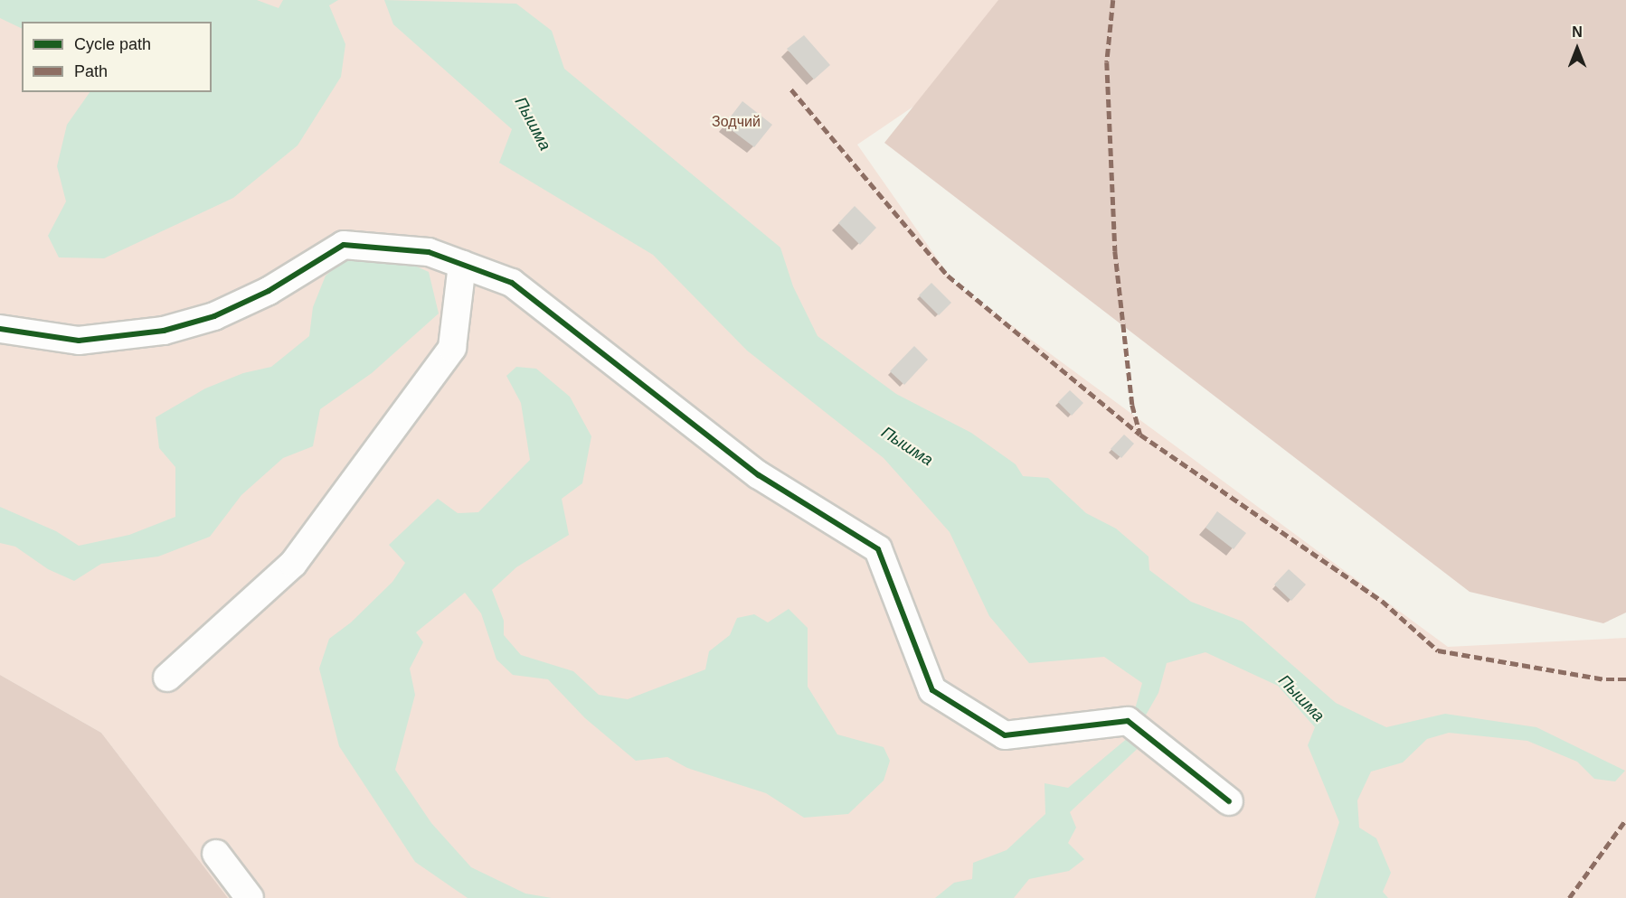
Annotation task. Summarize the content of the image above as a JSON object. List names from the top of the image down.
{
  "water": ["Пышма"],
  "parks": ["Зодчий"],
  "legend": ["Cycle path", "Path"],
  "north": "top"
}
